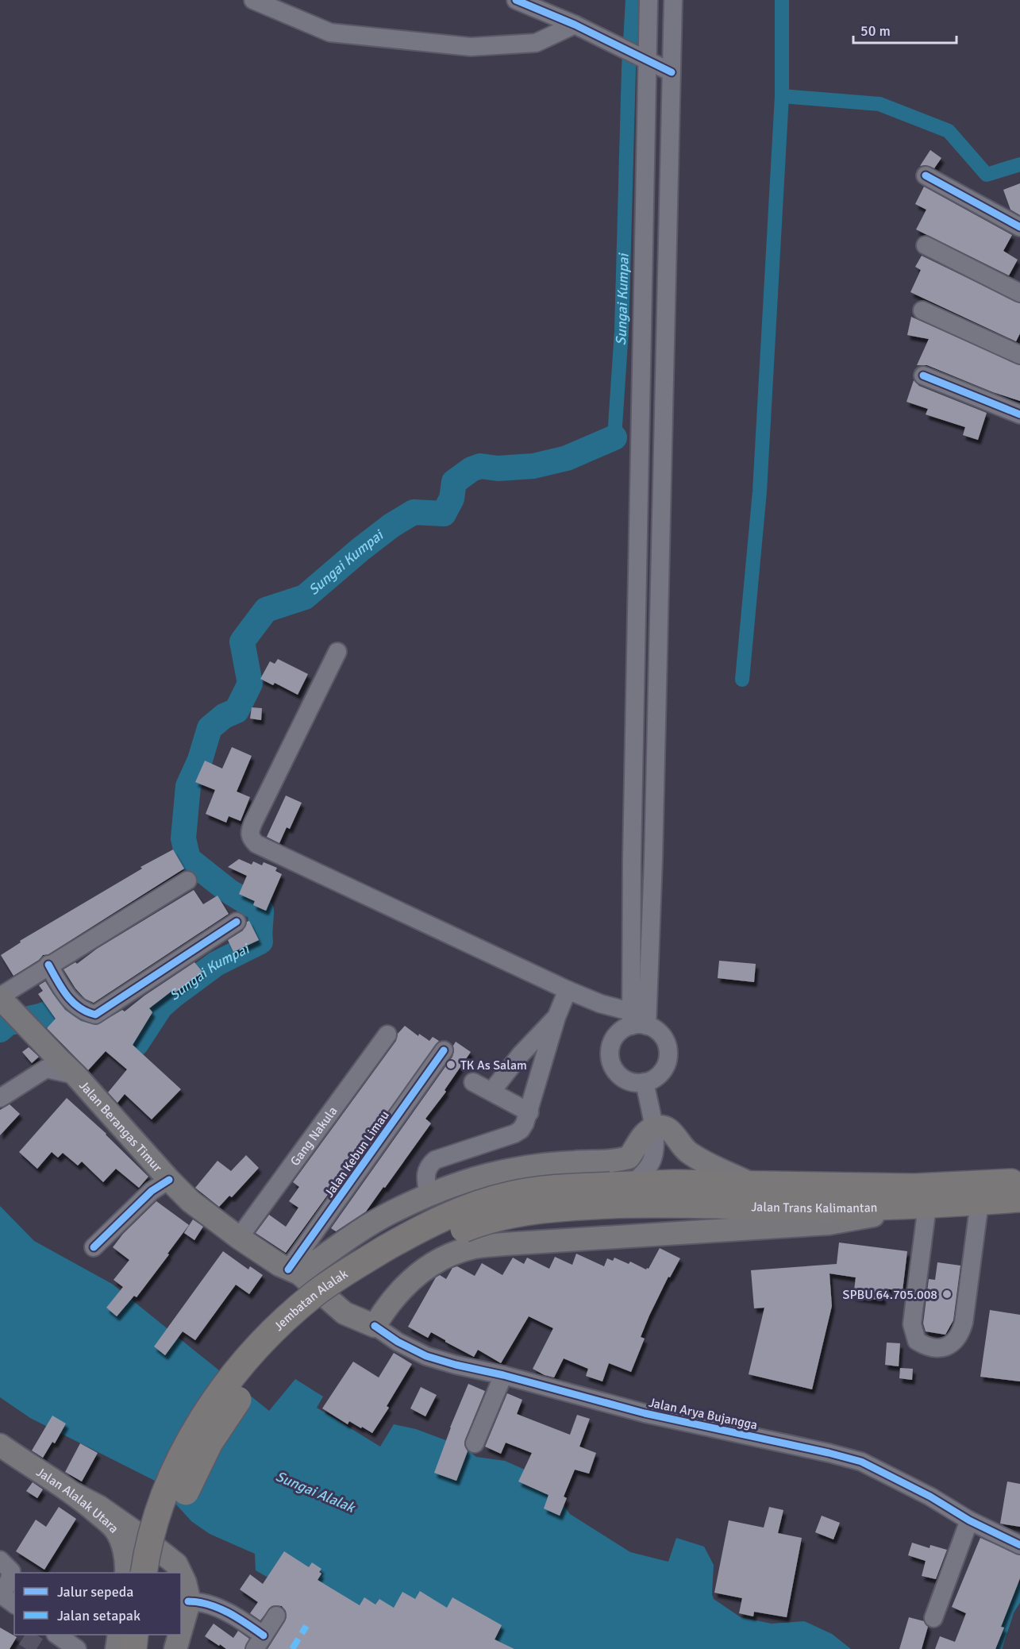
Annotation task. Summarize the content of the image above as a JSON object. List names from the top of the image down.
{
  "streets": {
    "highway": ["Jalan Trans Kalimantan", "Jembatan Alalak"],
    "main road": ["Jalan Berangas Timur", "Jalan Alalak Utara"],
    "street": ["Gang Nakula", "Jalan Kebun Limau", "Jalan Arya Bujangga"]
  },
  "crossings": [
    ["Jalan Berangas Timur", "Gang Nakula"],
    ["Jalan Berangas Timur", "Jalan Kebun Limau"],
    ["Jalan Berangas Timur", "Jalan Arya Bujangga"],
    ["Jalan Trans Kalimantan", "Jembatan Alalak"]
  ],
  "water": ["Sungai Kumpai", "Sungai Alalak"],
  "places": ["TK As Salam", "SPBU 64.705.008"],
  "legend": ["Jalur sepeda", "Jalan setapak"],
  "scale_bar": "50 m"
}
